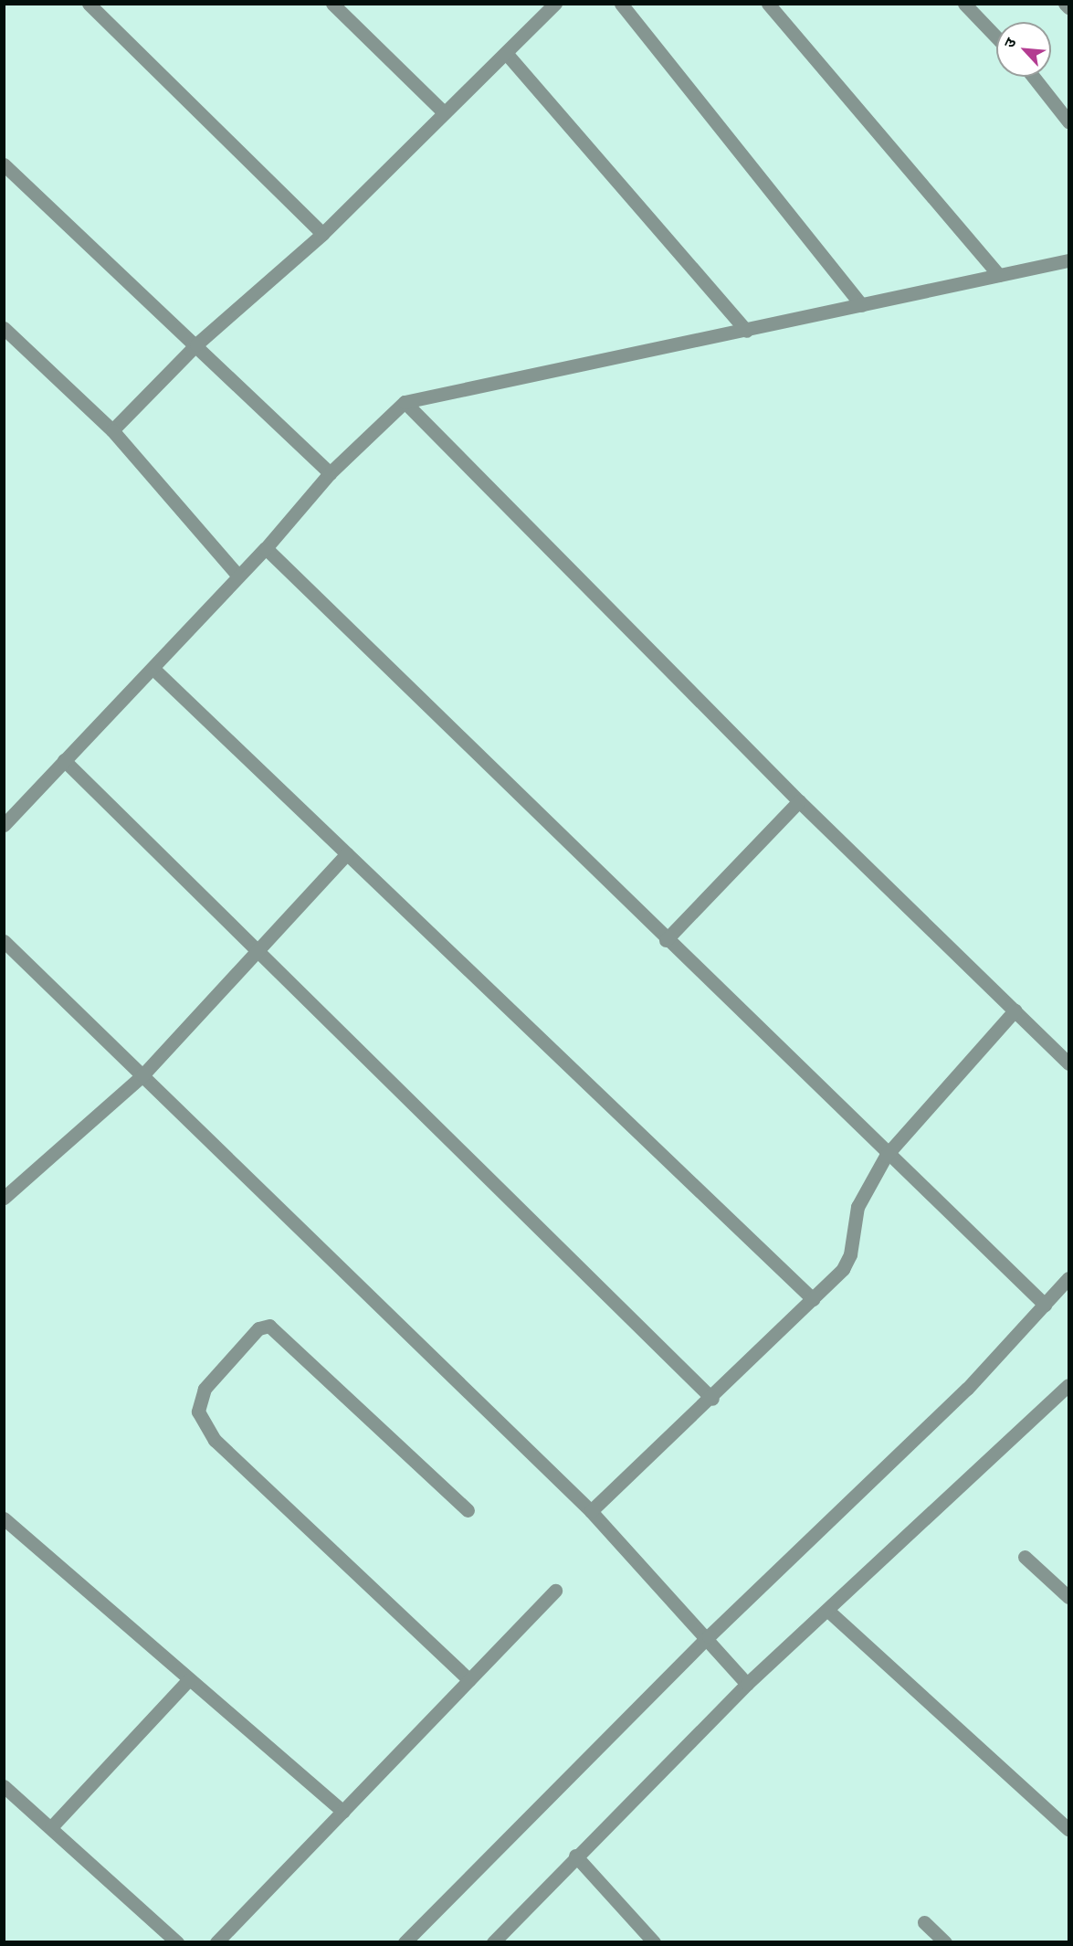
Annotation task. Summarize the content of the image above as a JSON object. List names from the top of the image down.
{
  "north": "top left"
}
